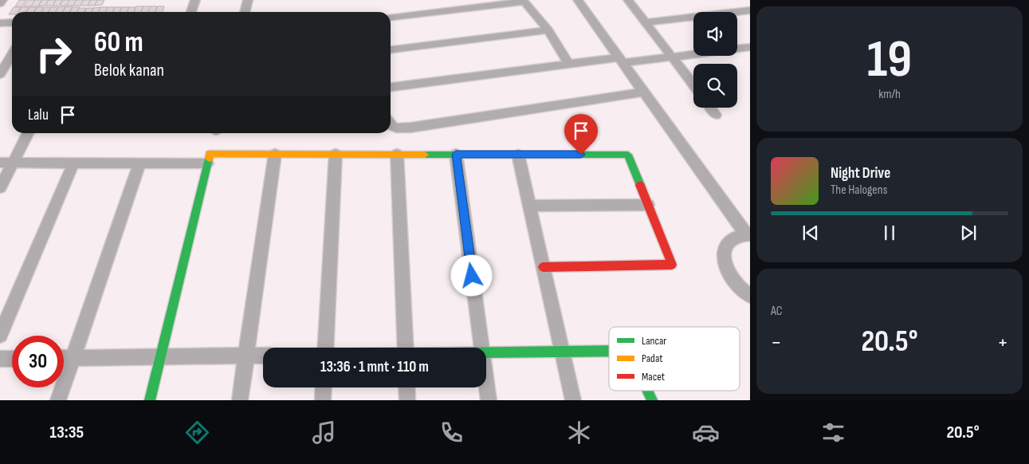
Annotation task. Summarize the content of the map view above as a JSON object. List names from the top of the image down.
{
  "legend": ["Lancar", "Padat", "Macet"],
  "page": {
    "tile": [
      ["19", "km/h"],
      "AC"
    ],
    "turn": ["60 m", "Belok kanan"],
    "then": "Lalu",
    "song": ["Night Drive", "The Halogens"],
    "heat": ["−", "20.5°", "+"],
    "limit": "30",
    "trip": "13:36 · 1 mnt · 110 m",
    "tabs": ["13:35", "20.5°"]
  }
}
